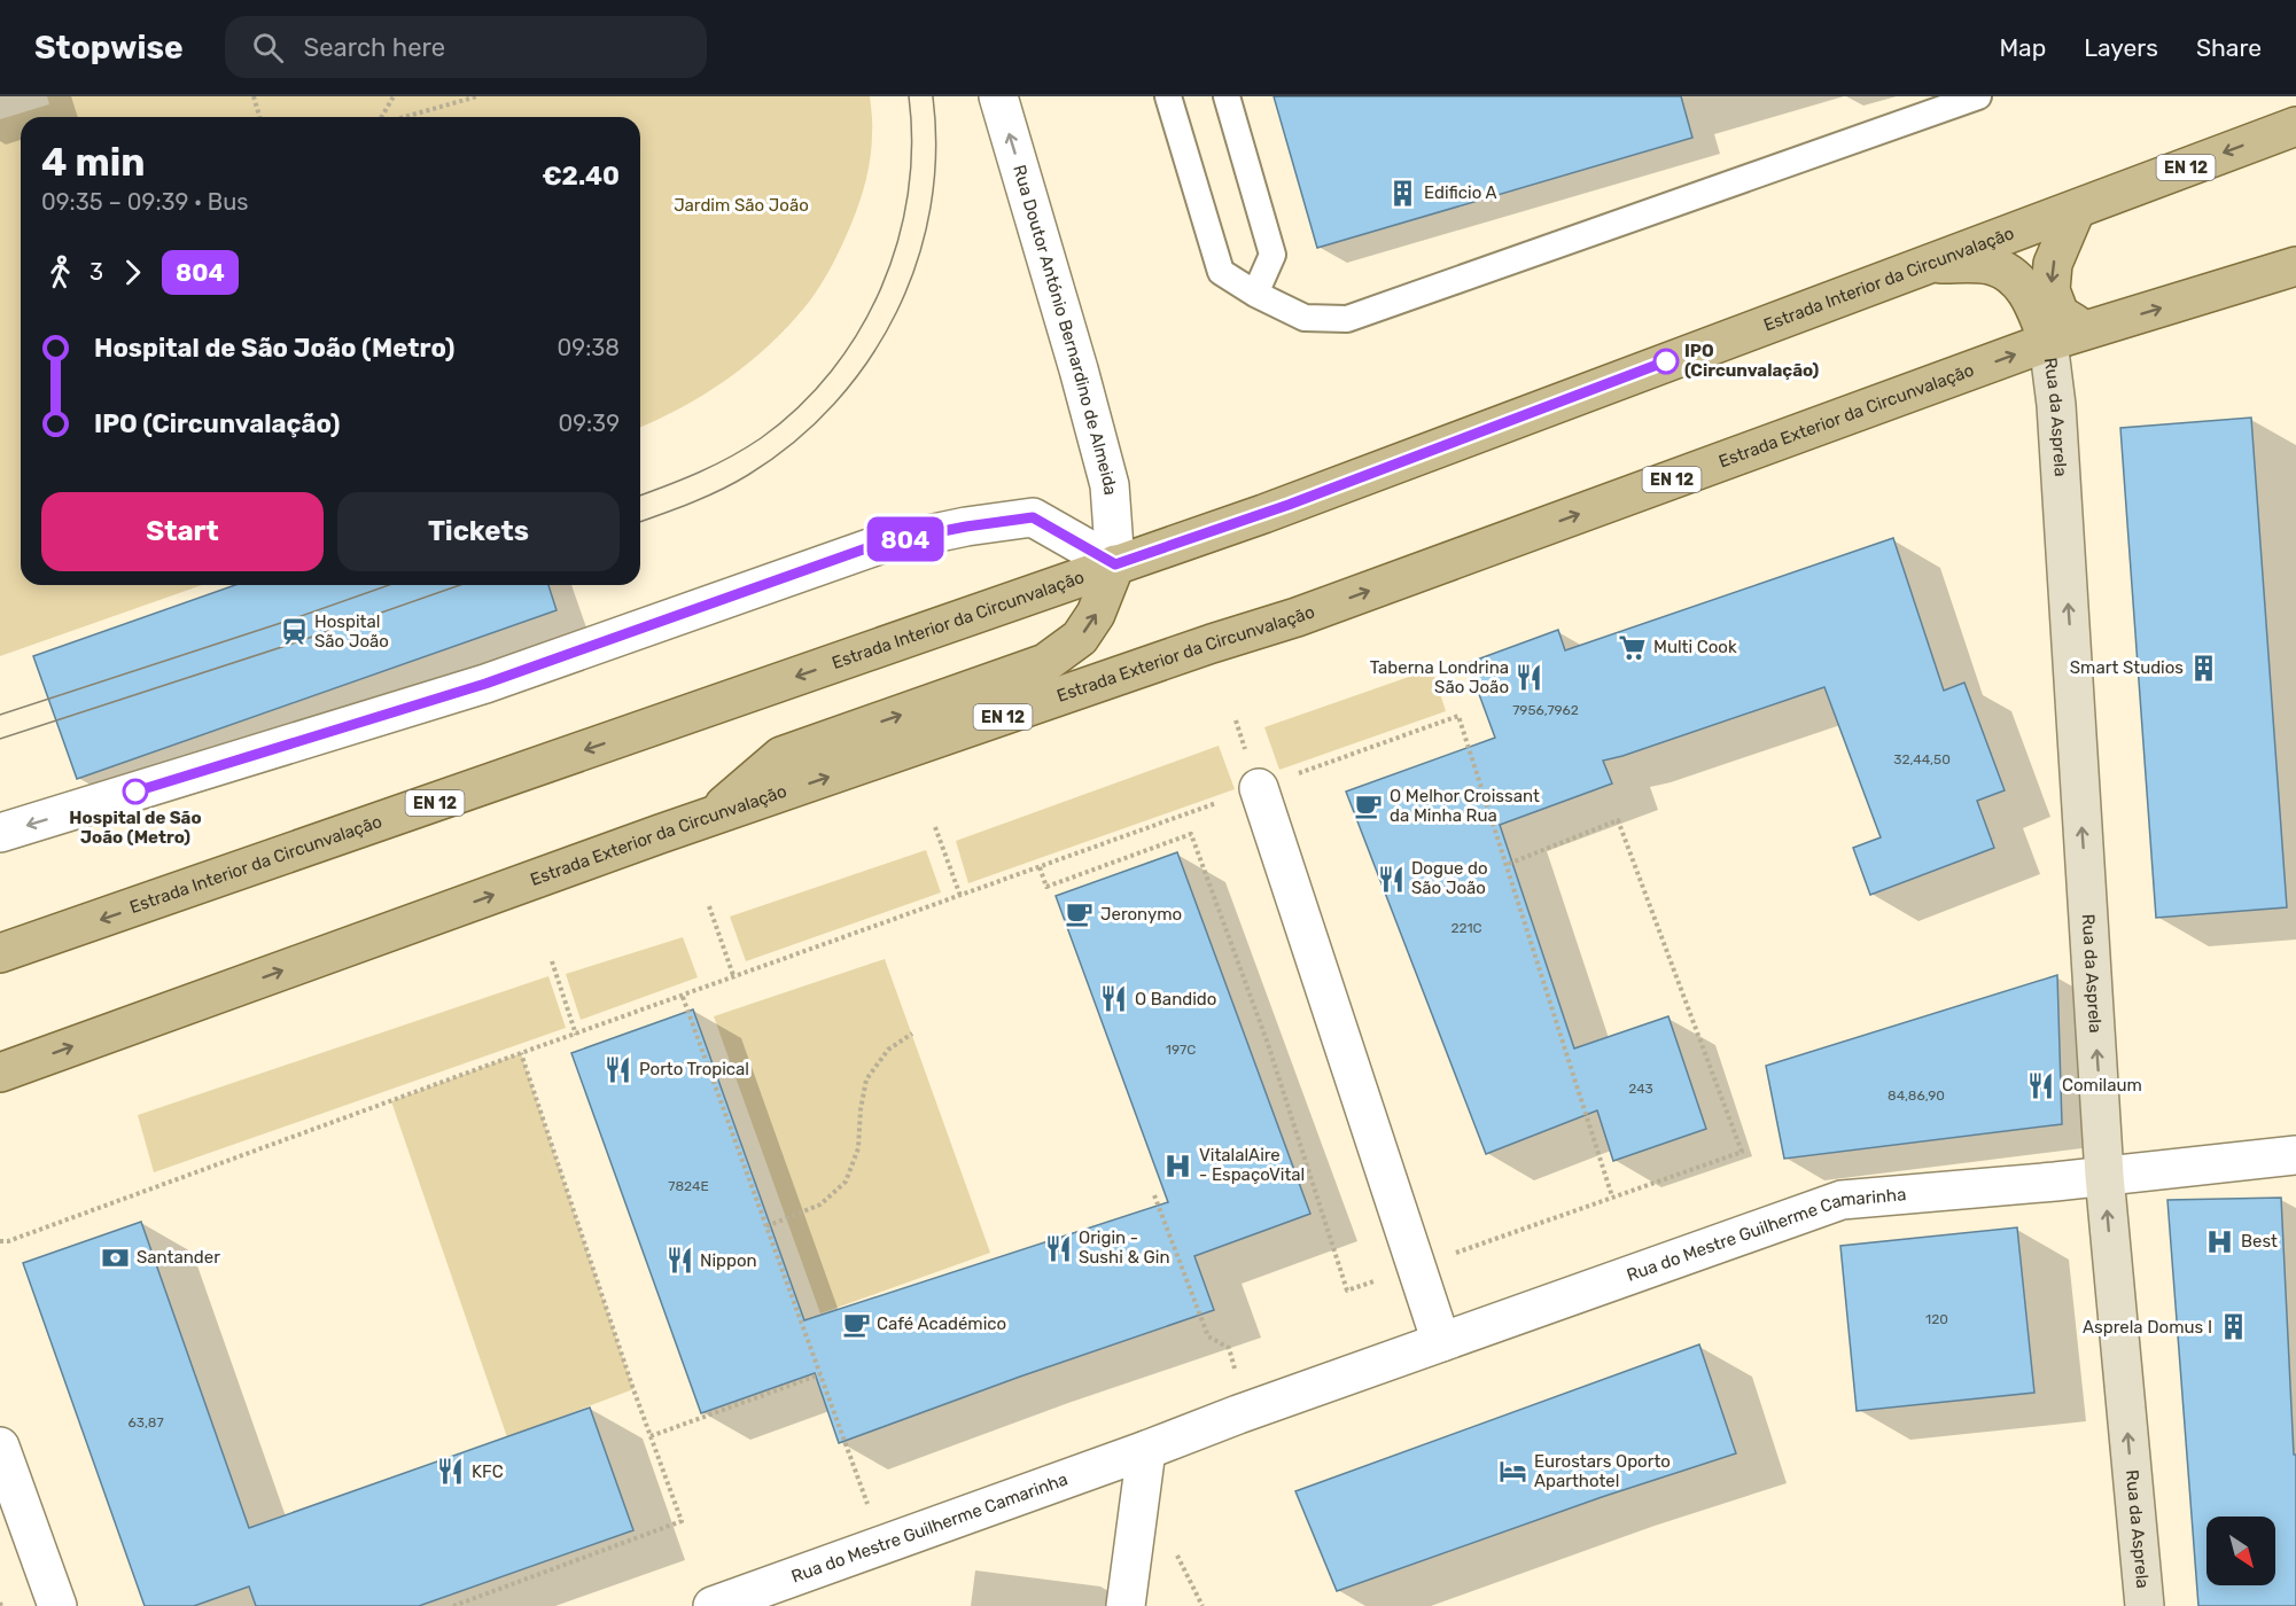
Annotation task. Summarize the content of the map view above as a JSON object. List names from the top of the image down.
{
  "streets": {
    "main road": ["EN 12", "Estrada Interior da Circunvalação", "Estrada Exterior da Circunvalação"],
    "street": ["Rua Doutor António Bernardino de Almeida", "Rua da Asprela", "Rua do Mestre Guilherme Camarinha"]
  },
  "crossings": [
    ["Estrada Interior da Circunvalação", "Rua Doutor António Bernardino de Almeida"],
    ["Estrada Exterior da Circunvalação", "Rua da Asprela"],
    ["Rua da Asprela", "Rua do Mestre Guilherme Camarinha"]
  ],
  "one_way": ["Rua Doutor António Bernardino de Almeida", "Estrada Exterior da Circunvalação", "Rua da Asprela"],
  "parks": ["Jardim São João"],
  "places": {
    "building": ["Edificio A", "Smart Studios", "Asprela Domus I"],
    "other": ["IPO (Circunvalação)", "Hospital de São João (Metro)"],
    "station": ["Hospital São João"],
    "supermarket": ["Multi Cook"],
    "restaurant": [
      "Taberna Londrina São João",
      "Dogue do São João",
      "O Bandido",
      "Porto Tropical",
      "Comilaum",
      "Origin - Sushi & Gin",
      "Nippon",
      "KFC"
    ],
    "cafe": ["O Melhor Croissant da Minha Rua", "Jeronymo", "Café Académico"],
    "hospital": ["VitalalAire - EspaçoVital", "Best"],
    "bank": ["Santander"],
    "hotel": ["Eurostars Oporto Aparthotel"]
  },
  "lines": ["bus line 804"],
  "house_numbers": [
    "7956,7962",
    "32,44,50",
    "221C",
    "197C",
    "243",
    "84,86,90",
    "7824E",
    "120",
    "63,87"
  ],
  "north": "bottom right",
  "page": {
    "header": "Stopwise",
    "search": "Search here",
    "nav": ["Map", "Layers", "Share"],
    "on_map": "804",
    "heading": ["4 min", "09:35 – 09:39 · Bus", "€2.40"],
    "legs": ["3", "804"],
    "list": [
      {
        "name": "Hospital de São João (Metro)",
        "value": "09:38"
      },
      {
        "name": "IPO (Circunvalação)",
        "value": "09:39"
      }
    ],
    "buttons": ["Start", "Tickets"]
  }
}
